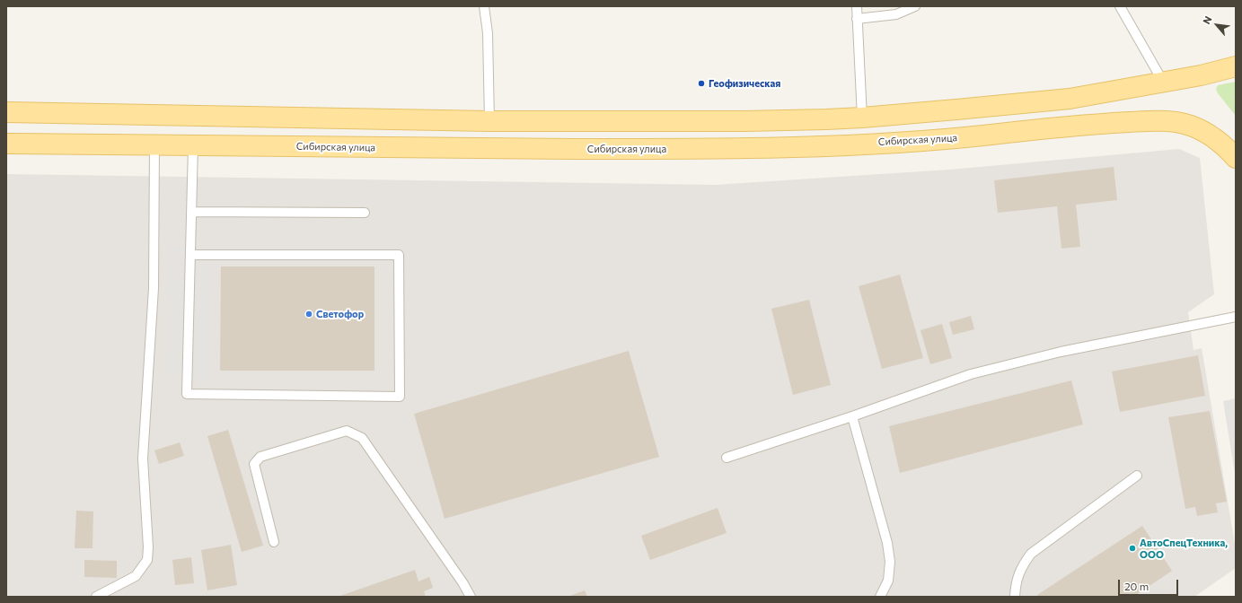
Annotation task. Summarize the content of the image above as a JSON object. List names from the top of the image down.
{
  "streets": {
    "main road": ["Сибирская улица"]
  },
  "places": ["Геофизическая", "Светофор", "АвтоСпецТехника, ООО"],
  "scale_bar": "20 m",
  "north": "top left"
}
